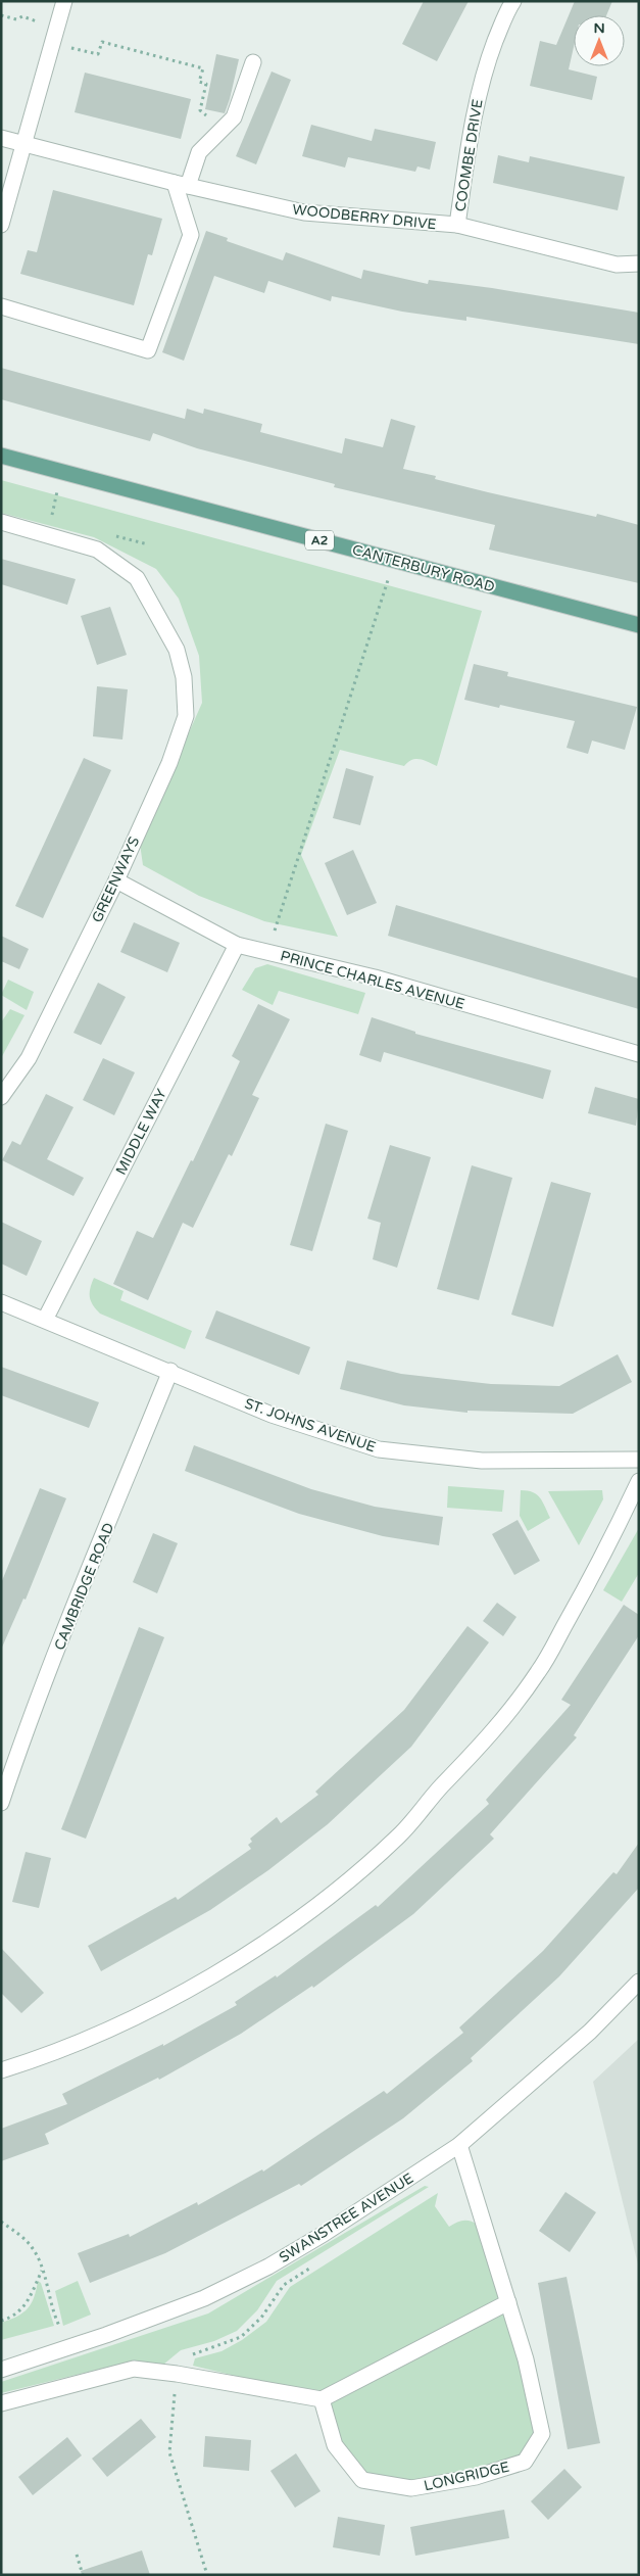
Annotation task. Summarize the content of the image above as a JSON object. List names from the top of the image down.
{
  "streets": {
    "main road": ["A2", "CANTERBURY ROAD"],
    "street": [
      "COOMBE DRIVE",
      "WOODBERRY DRIVE",
      "GREENWAYS",
      "PRINCE CHARLES AVENUE",
      "MIDDLE WAY",
      "ST. JOHNS AVENUE",
      "CAMBRIDGE ROAD",
      "SWANSTREE AVENUE",
      "LONGRIDGE"
    ]
  },
  "crossings": [
    ["COOMBE DRIVE", "WOODBERRY DRIVE"],
    ["GREENWAYS", "PRINCE CHARLES AVENUE"],
    ["PRINCE CHARLES AVENUE", "MIDDLE WAY"],
    ["MIDDLE WAY", "ST. JOHNS AVENUE"],
    ["ST. JOHNS AVENUE", "CAMBRIDGE ROAD"],
    ["SWANSTREE AVENUE", "LONGRIDGE"]
  ],
  "north": "top"
}
